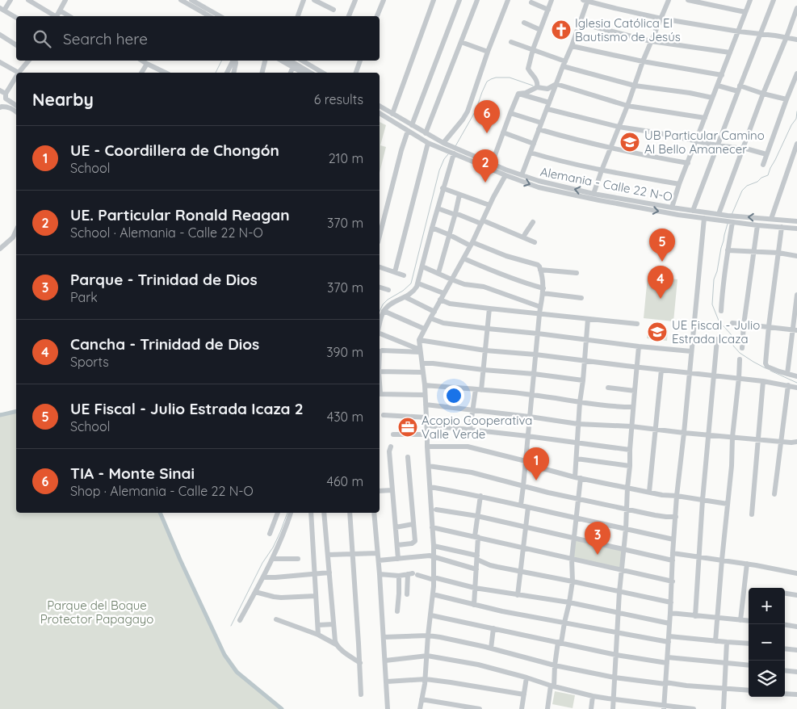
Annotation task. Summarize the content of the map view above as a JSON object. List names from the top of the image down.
{
  "streets": {
    "street": ["Alemania - Calle 22 N-O"]
  },
  "parks": ["Parque del Boque Protector Papagayo"],
  "places": {
    "church": ["Iglesia Católica El Bautismo de Jesús"],
    "school or university": ["UB Particular Camino Al Bello Amanecer", "UE Fiscal - Julio Estrada Icaza"],
    "office": ["Acopio Cooperativa Valle Verde"]
  },
  "page": {
    "search": "Search here",
    "heading": ["Nearby", "6 results"],
    "pins": [
      "6",
      "2",
      "5",
      "4",
      "1",
      "3"
    ],
    "list": [
      {
        "mark": "1",
        "name": "UE - Coordillera de Chongón",
        "note": "School",
        "value": "210 m"
      },
      {
        "mark": "2",
        "name": "UE. Particular Ronald Reagan",
        "note": "School · Alemania - Calle 22 N-O",
        "value": "370 m"
      },
      {
        "mark": "3",
        "name": "Parque - Trinidad de Dios",
        "note": "Park",
        "value": "370 m"
      },
      {
        "mark": "4",
        "name": "Cancha - Trinidad de Dios",
        "note": "Sports",
        "value": "390 m"
      },
      {
        "mark": "5",
        "name": "UE Fiscal - Julio Estrada Icaza 2",
        "note": "School",
        "value": "430 m"
      },
      {
        "mark": "6",
        "name": "TIA - Monte Sinai",
        "note": "Shop · Alemania - Calle 22 N-O",
        "value": "460 m"
      }
    ],
    "map_buttons": ["+", "−"]
  }
}
